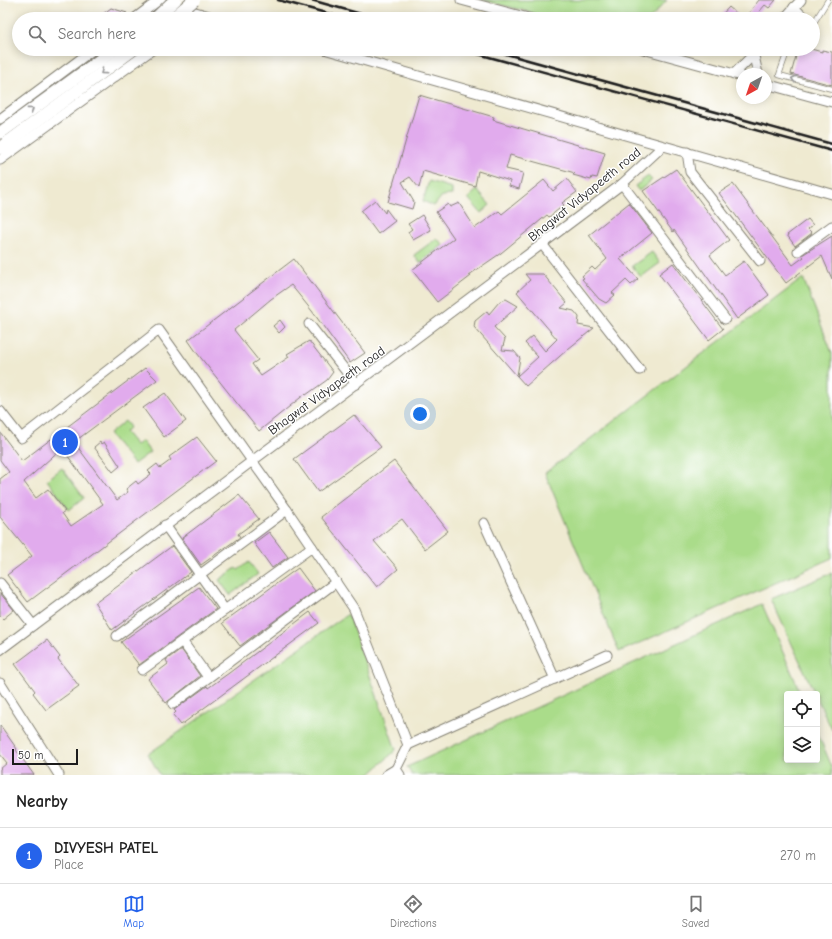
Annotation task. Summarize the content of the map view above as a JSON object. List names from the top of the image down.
{
  "streets": {
    "street": ["Bhagwat Vidyapeeth road"]
  },
  "scale_bar": "50 m",
  "north": "bottom left",
  "page": {
    "search": "Search here",
    "pins": "1",
    "scale": "50 m",
    "heading": "Nearby",
    "list": [
      {
        "mark": "1",
        "name": "DIVYESH PATEL",
        "note": "Place",
        "value": "270 m"
      }
    ],
    "nav": ["Map", "Directions", "Saved"]
  }
}
